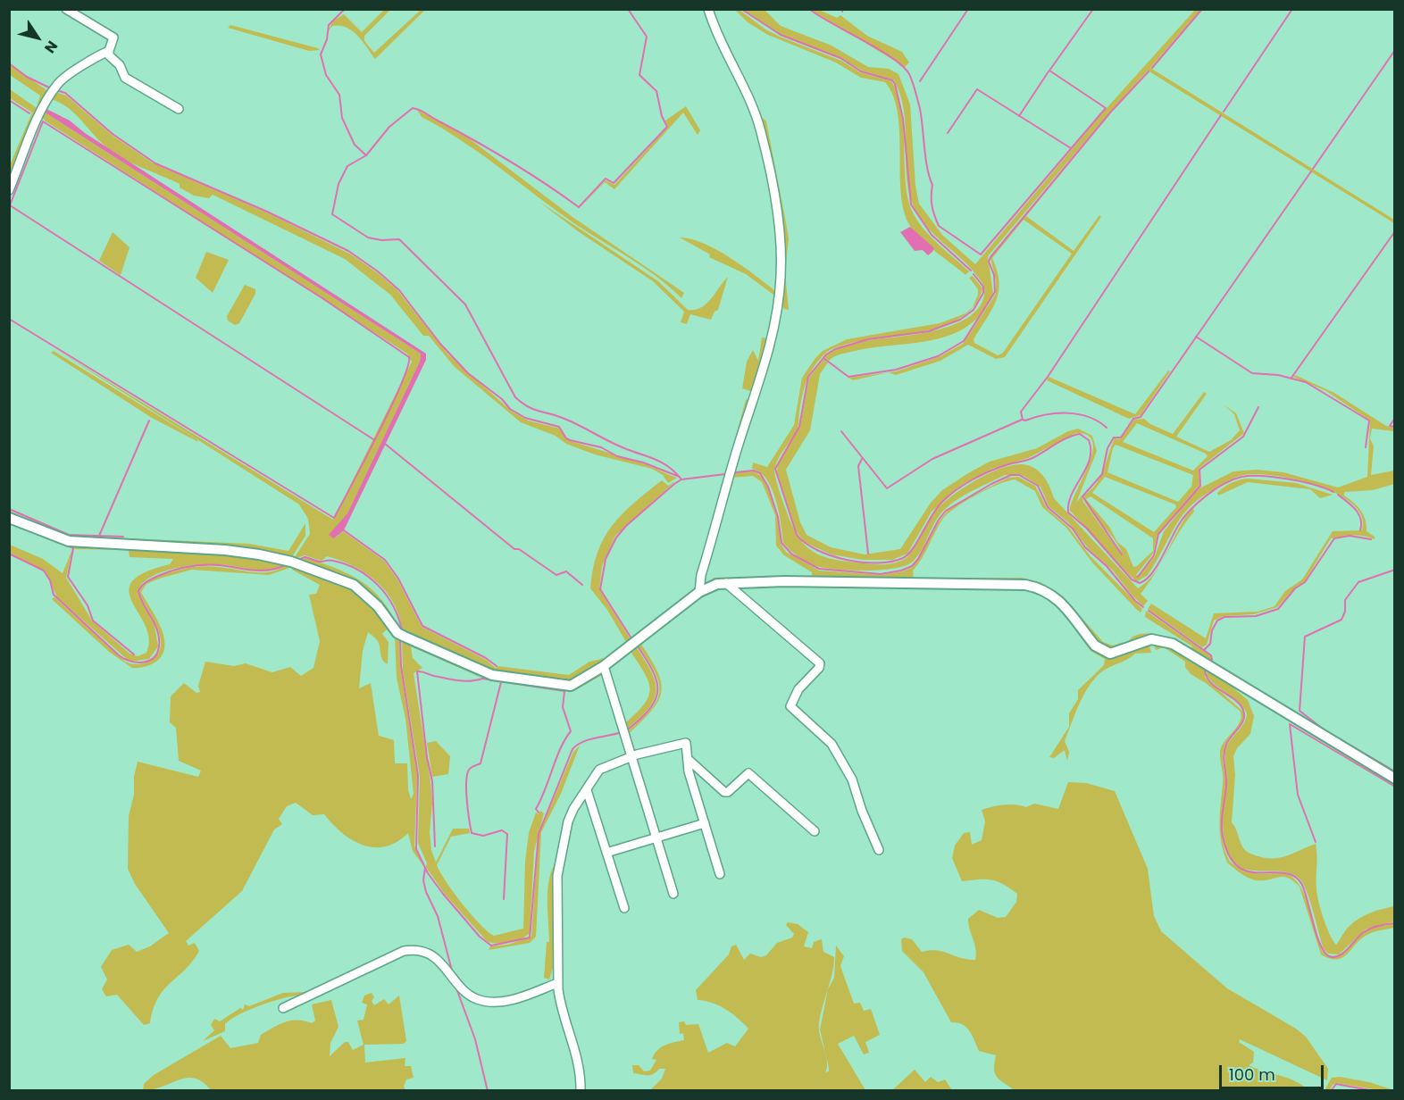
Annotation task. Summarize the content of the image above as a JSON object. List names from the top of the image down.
{
  "scale_bar": "100 m",
  "north": "bottom right"
}
